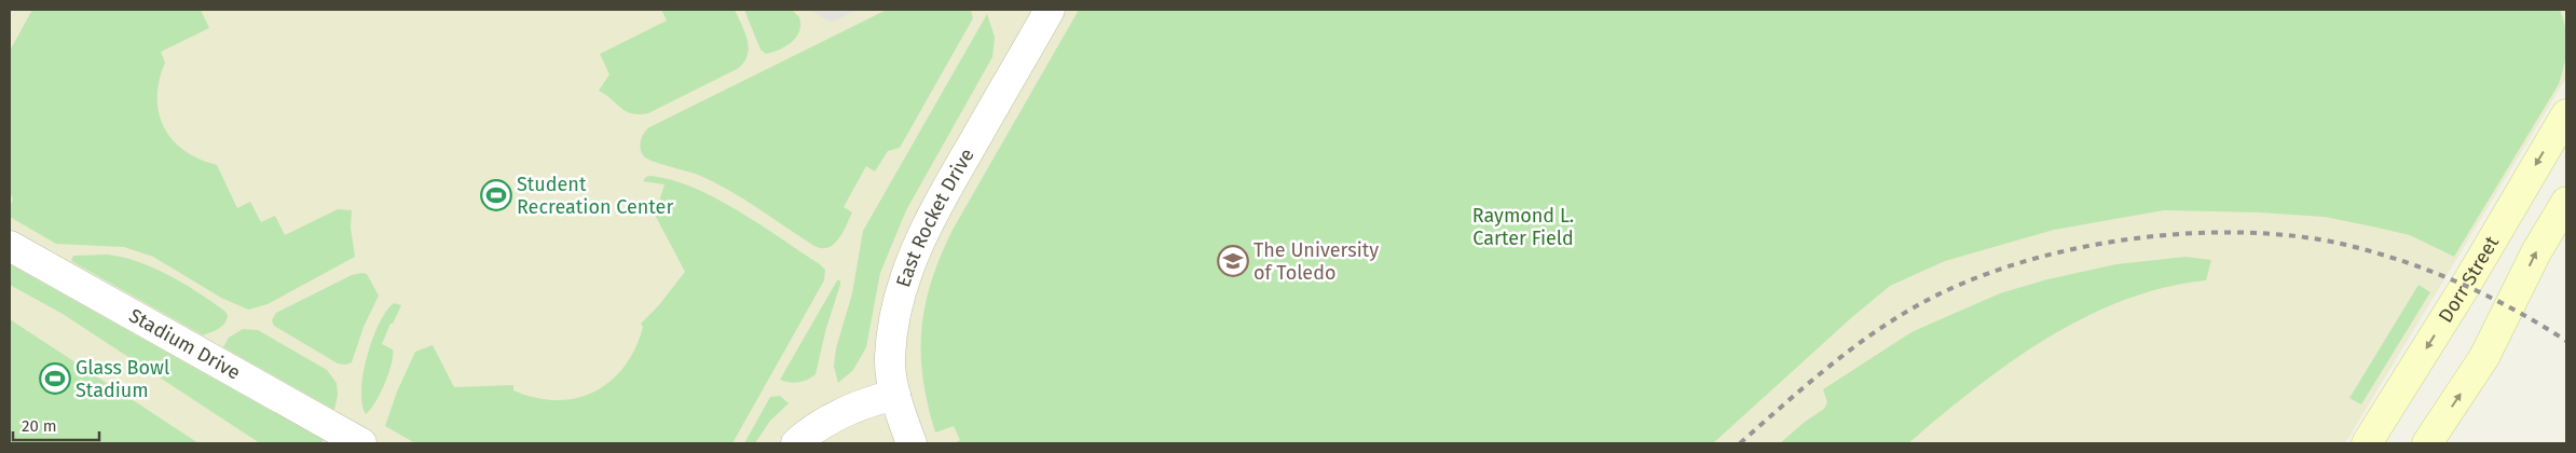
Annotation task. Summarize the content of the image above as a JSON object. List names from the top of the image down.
{
  "streets": {
    "main road": ["Dorr Street"],
    "street": ["East Rocket Drive", "Stadium Drive"]
  },
  "parks": ["Raymond L. Carter Field"],
  "places": {
    "sports": ["Student Recreation Center", "Glass Bowl Stadium"],
    "school or university": ["The University of Toledo"]
  },
  "scale_bar": "20 m"
}
